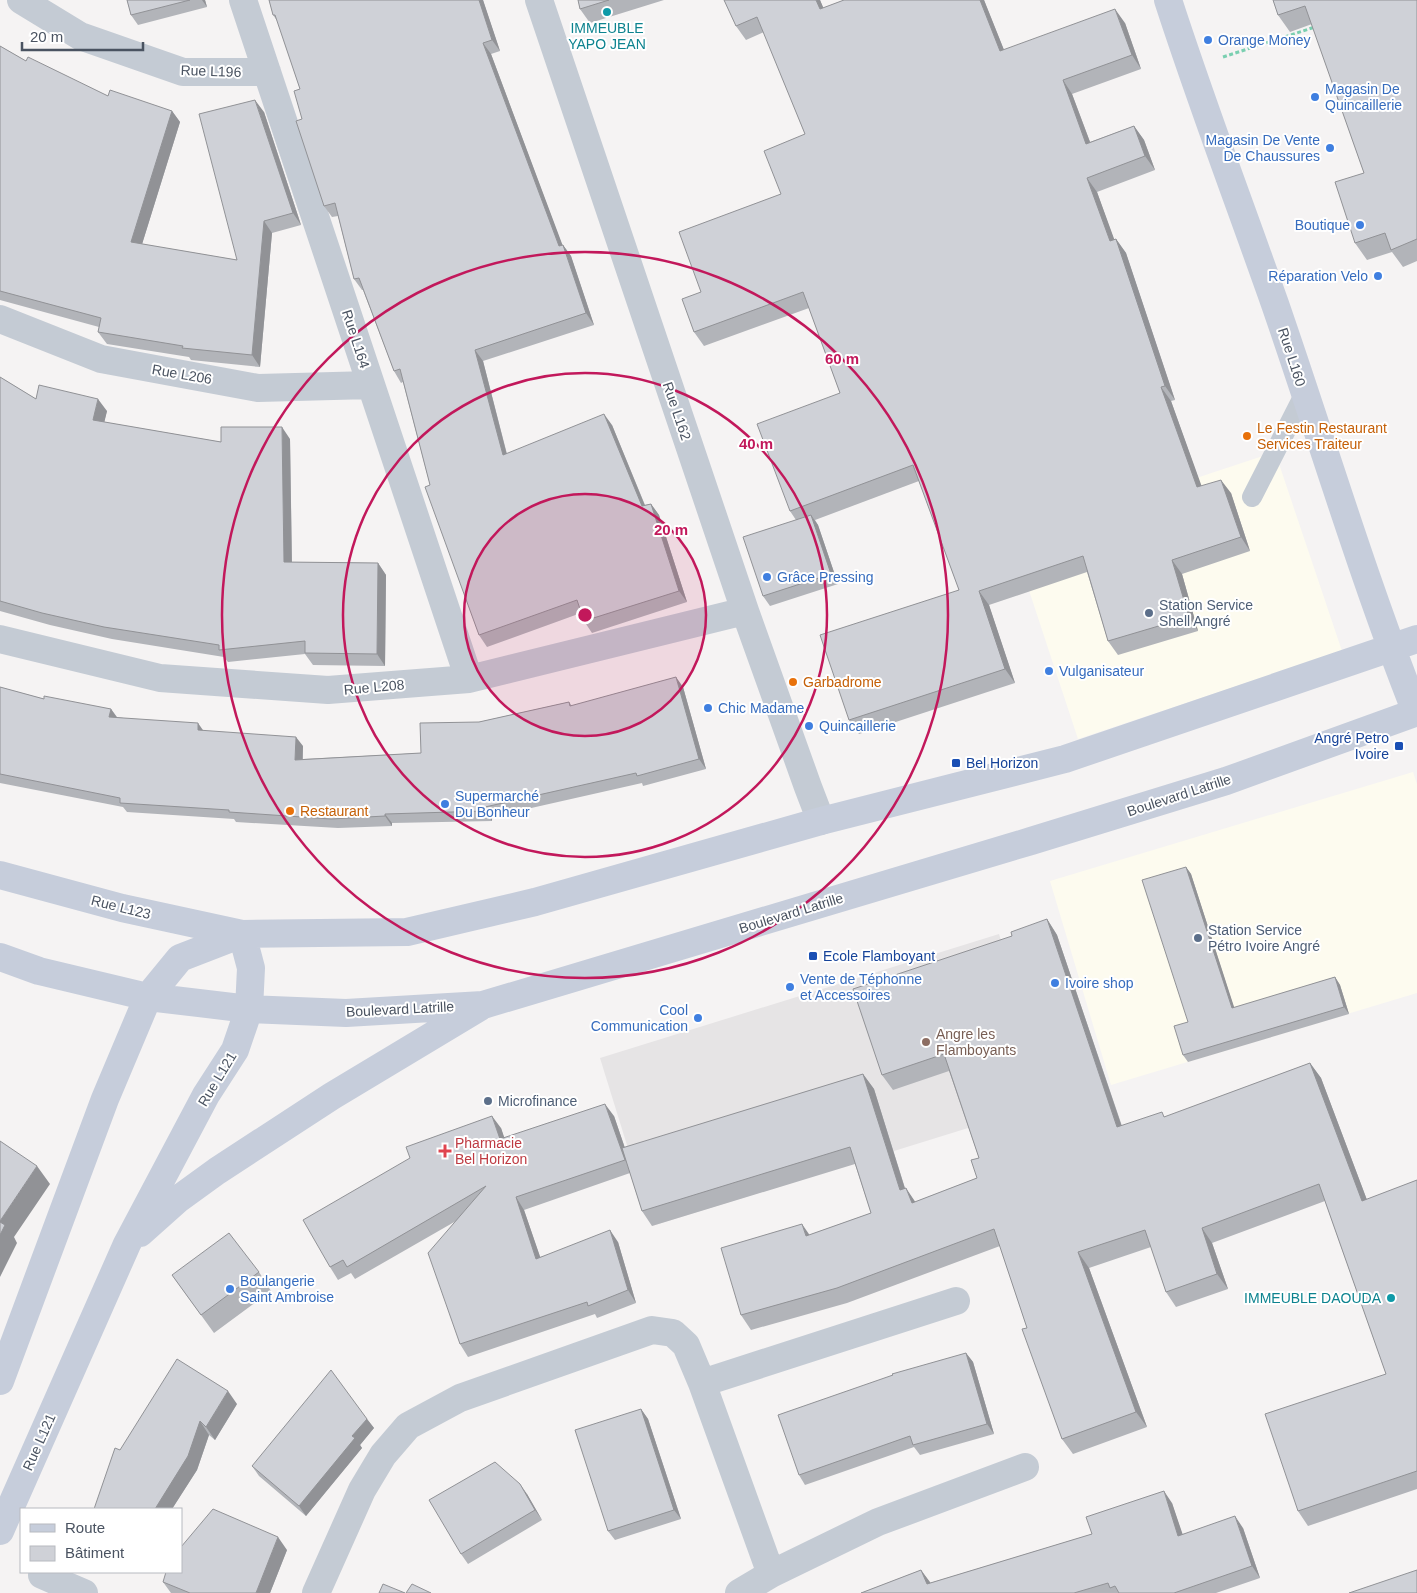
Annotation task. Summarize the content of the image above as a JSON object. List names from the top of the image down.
{
  "streets": {
    "main road": [
      "Rue L160",
      "Boulevard Latrille",
      "Rue L123",
      "Rue L121"
    ],
    "street": [
      "Rue L196",
      "Rue L164",
      "Rue L206",
      "Rue L162",
      "Rue L208"
    ]
  },
  "crossings": [
    ["Rue L196", "Rue L164"],
    ["Rue L164", "Rue L206"],
    ["Rue L164", "Rue L208"],
    ["Rue L160", "Boulevard Latrille"],
    ["Rue L162", "Rue L208"],
    ["Boulevard Latrille", "Rue L121"],
    ["Rue L123", "Rue L121"]
  ],
  "places": {
    "other": [
      "IMMEUBLE YAPO JEAN",
      "Orange Money",
      "Magasin De Quincaillerie",
      "Magasin De Vente De Chaussures",
      "Boutique",
      "Réparation Velo",
      "Le Festin Restaurant Services Traiteur",
      "Grâce Pressing",
      "Station Service Shell Angré",
      "Vulganisateur",
      "Garbadrome",
      "Chic Madame",
      "Quincaillerie",
      "Supermarché Du Bonheur",
      "Restaurant",
      "Station Service Pétro Ivoire Angré",
      "Ivoire shop",
      "Vente de Téphonne et Accessoires",
      "Cool Communication",
      "Angre les Flamboyants",
      "Microfinance",
      "Boulangerie Saint Ambroise",
      "IMMEUBLE DAOUDA"
    ],
    "transit": ["Angré Petro Ivoire", "Bel Horizon", "Ecole Flamboyant"],
    "health": ["Pharmacie Bel Horizon"]
  },
  "legend": ["Route", "Bâtiment"],
  "scale_bar": "20 m",
  "rings": ["60 m", "40 m", "20 m"]
}
